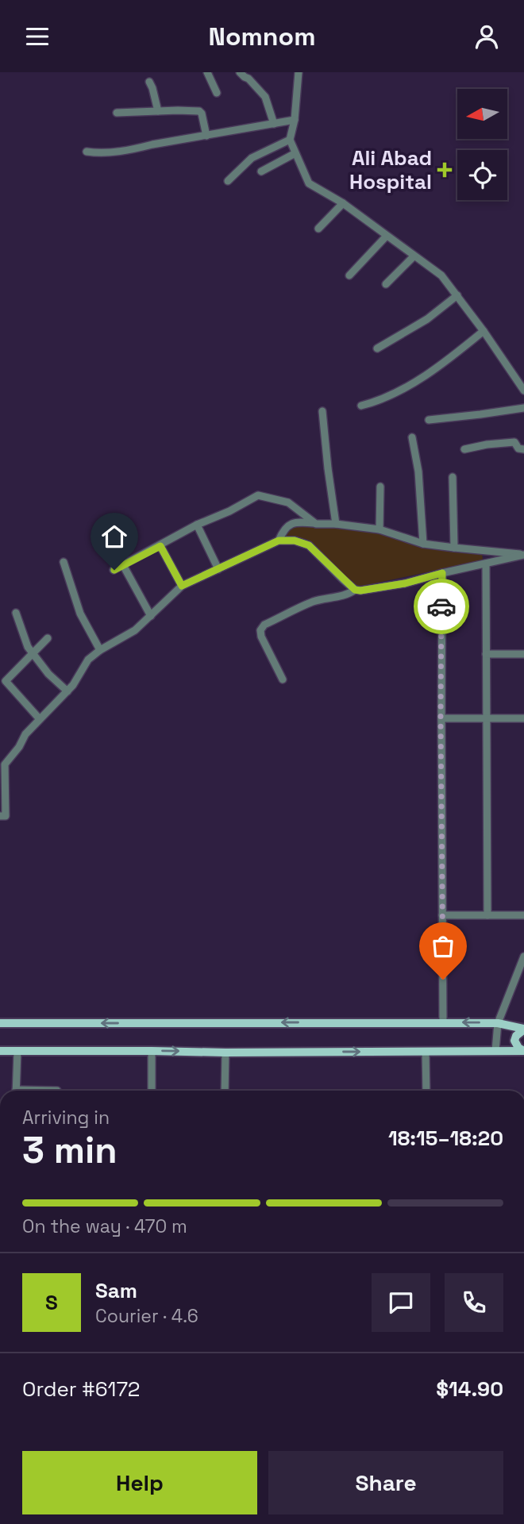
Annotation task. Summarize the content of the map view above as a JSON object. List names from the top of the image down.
{
  "places": {
    "health": ["Ali Abad Hospital"]
  },
  "north": "left",
  "page": {
    "header": "Nomnom",
    "heading": ["3 min", "Arriving in", "18:15–18:20"],
    "panel": [
      "Sam",
      "Courier · 4.6",
      "Order #6172",
      "$14.90"
    ],
    "bar": "On the way · 470 m",
    "round": "S",
    "buttons": ["Help", "Share"]
  }
}
